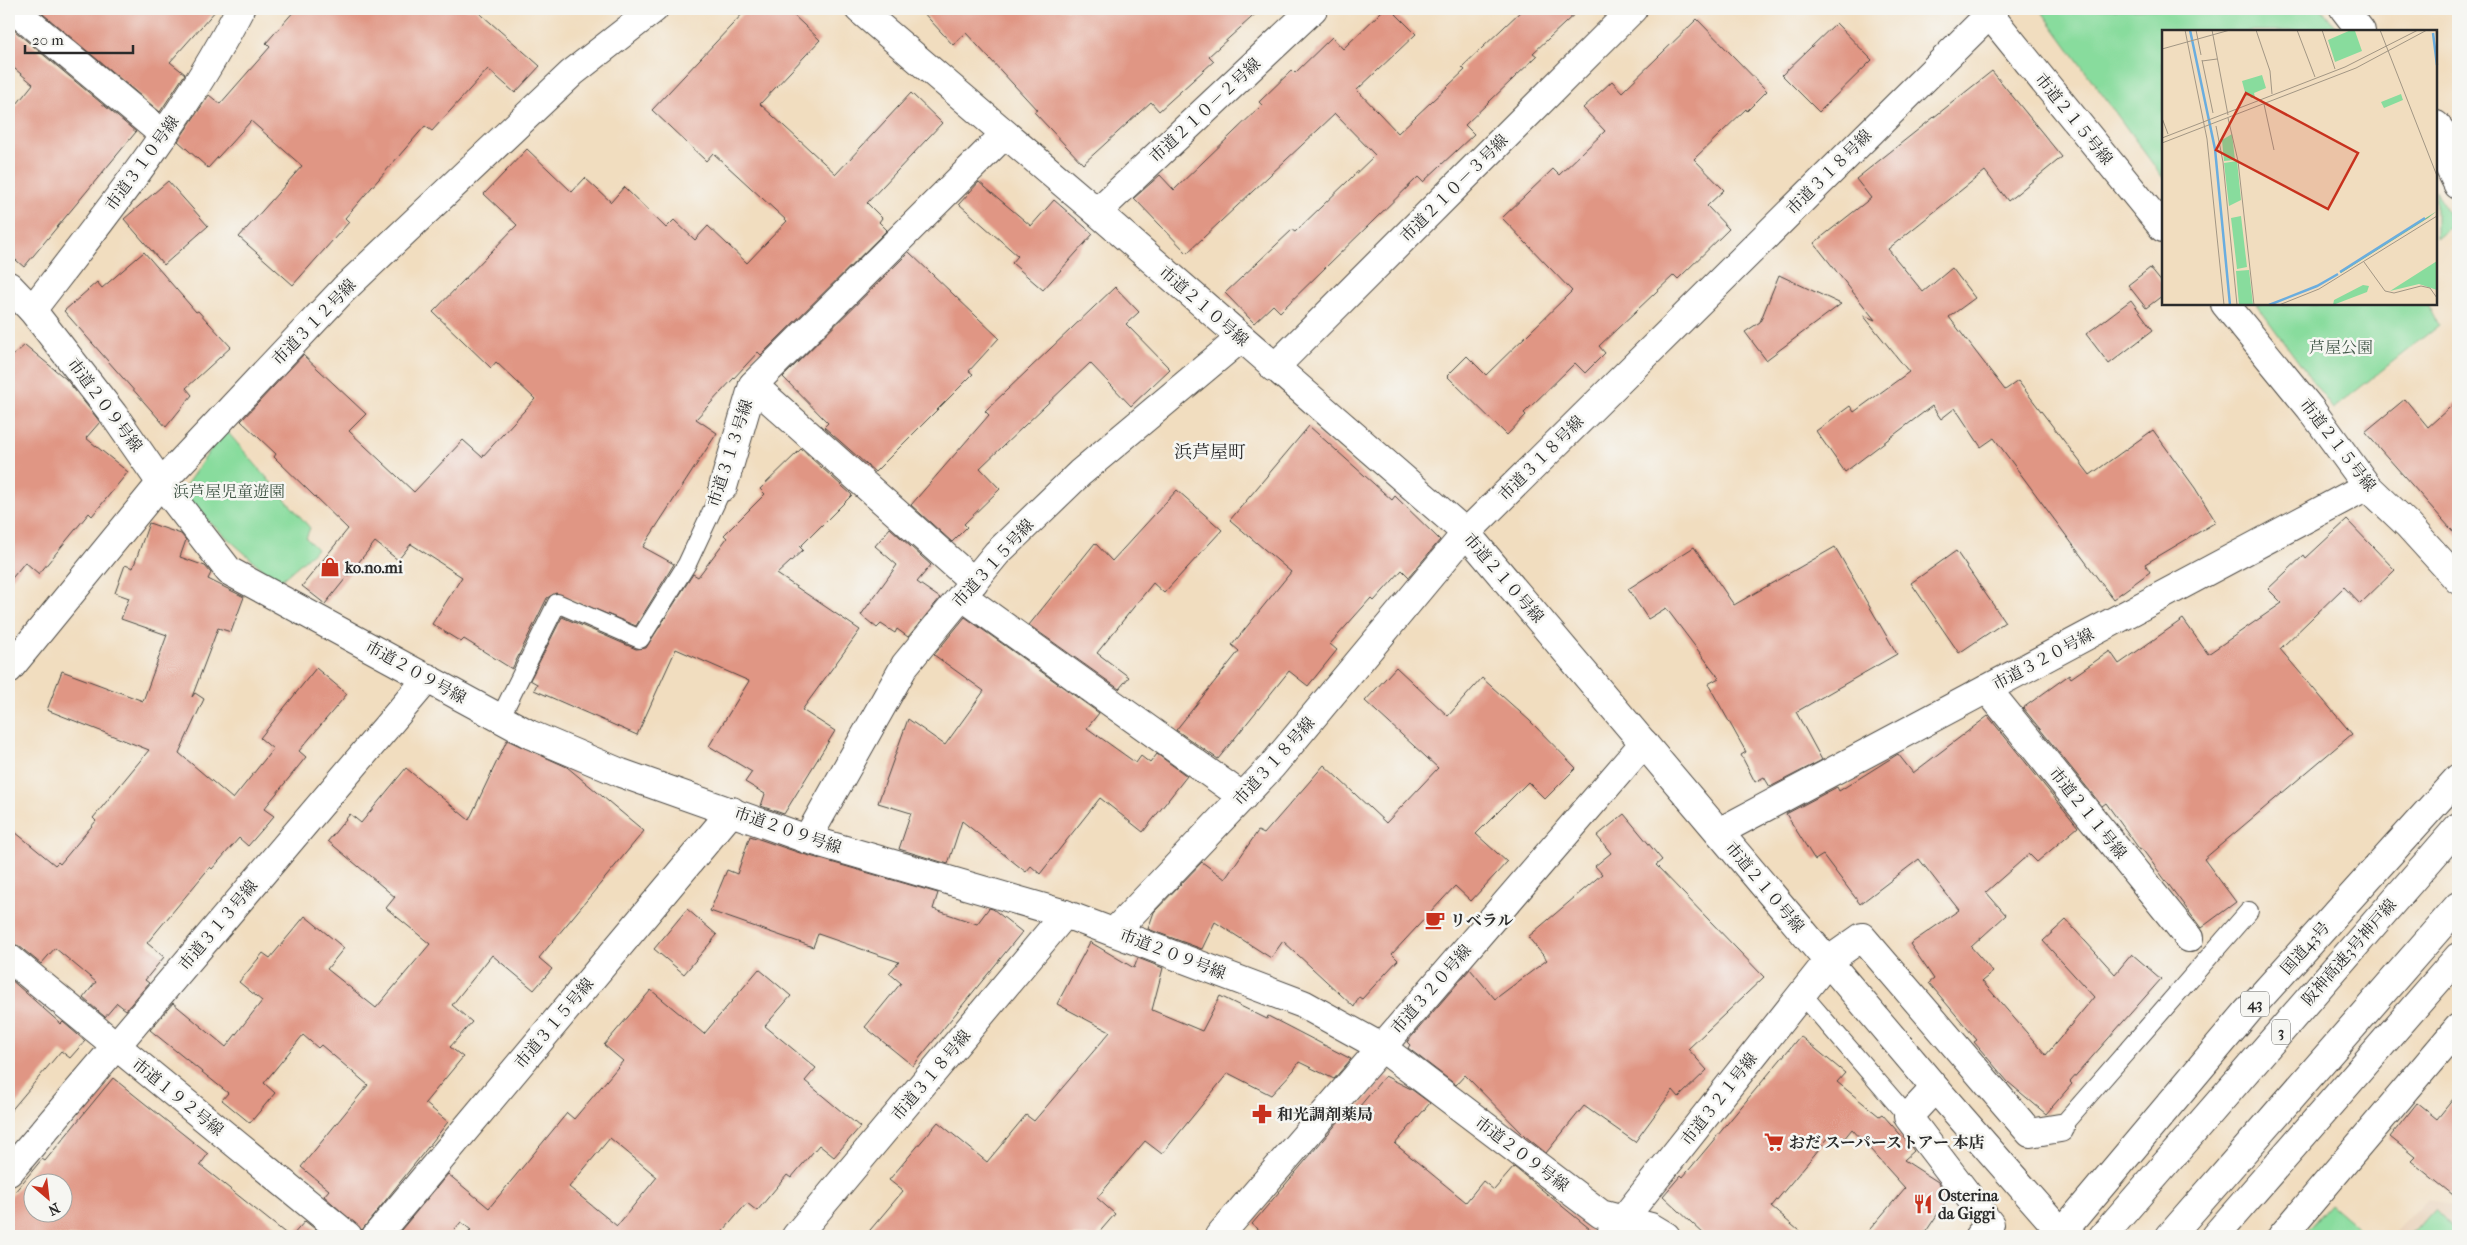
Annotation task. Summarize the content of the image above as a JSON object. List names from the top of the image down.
{
  "streets": {
    "main road": [
      "市道２１０－２号線",
      "市道２１５号線",
      "市道３１０号線",
      "市道３１８号線",
      "市道２１０－３号線",
      "市道２１０号線",
      "市道３１２号線",
      "市道２０９号線",
      "市道３１３号線",
      "市道３１５号線",
      "市道３２０号線",
      "市道２１１号線",
      "国道43号",
      "阪神高速3号神戸線",
      "43",
      "3",
      "市道１９２号線",
      "市道３２１号線"
    ]
  },
  "crossings": [
    ["市道２１０－２号線", "市道２１０号線"],
    ["市道２１５号線", "市道３１８号線"],
    ["市道２１５号線", "市道３２０号線"],
    ["市道３１０号線", "市道２０９号線"],
    ["市道３１８号線", "市道２１０号線"],
    ["市道３１８号線", "市道２０９号線"],
    ["市道２１０－３号線", "市道２１０号線"],
    ["市道２１０号線", "市道３１３号線"],
    ["市道２１０号線", "市道３１５号線"],
    ["市道２１０号線", "市道３２０号線"],
    ["市道２１０号線", "国道43号"],
    ["市道２１０号線", "市道３２１号線"],
    ["市道３１２号線", "市道２０９号線"],
    ["市道２０９号線", "市道３１３号線"],
    ["市道２０９号線", "市道３１５号線"],
    ["市道２０９号線", "市道３２０号線"],
    ["市道２０９号線", "市道３２１号線"],
    ["市道３１３号線", "市道１９２号線"],
    ["市道３２０号線", "市道２１１号線"]
  ],
  "districts": ["浜芦屋町"],
  "parks": ["芦屋公園", "浜芦屋児童遊園"],
  "places": {
    "shop": ["ko.no.mi"],
    "cafe": ["リベラル"],
    "pharmacy": ["和光調剤薬局"],
    "supermarket": ["おだ スーパーストアー 本店"],
    "restaurant": ["Osterina da Giggi"]
  },
  "scale_bar": "20 m",
  "north": "bottom right"
}
